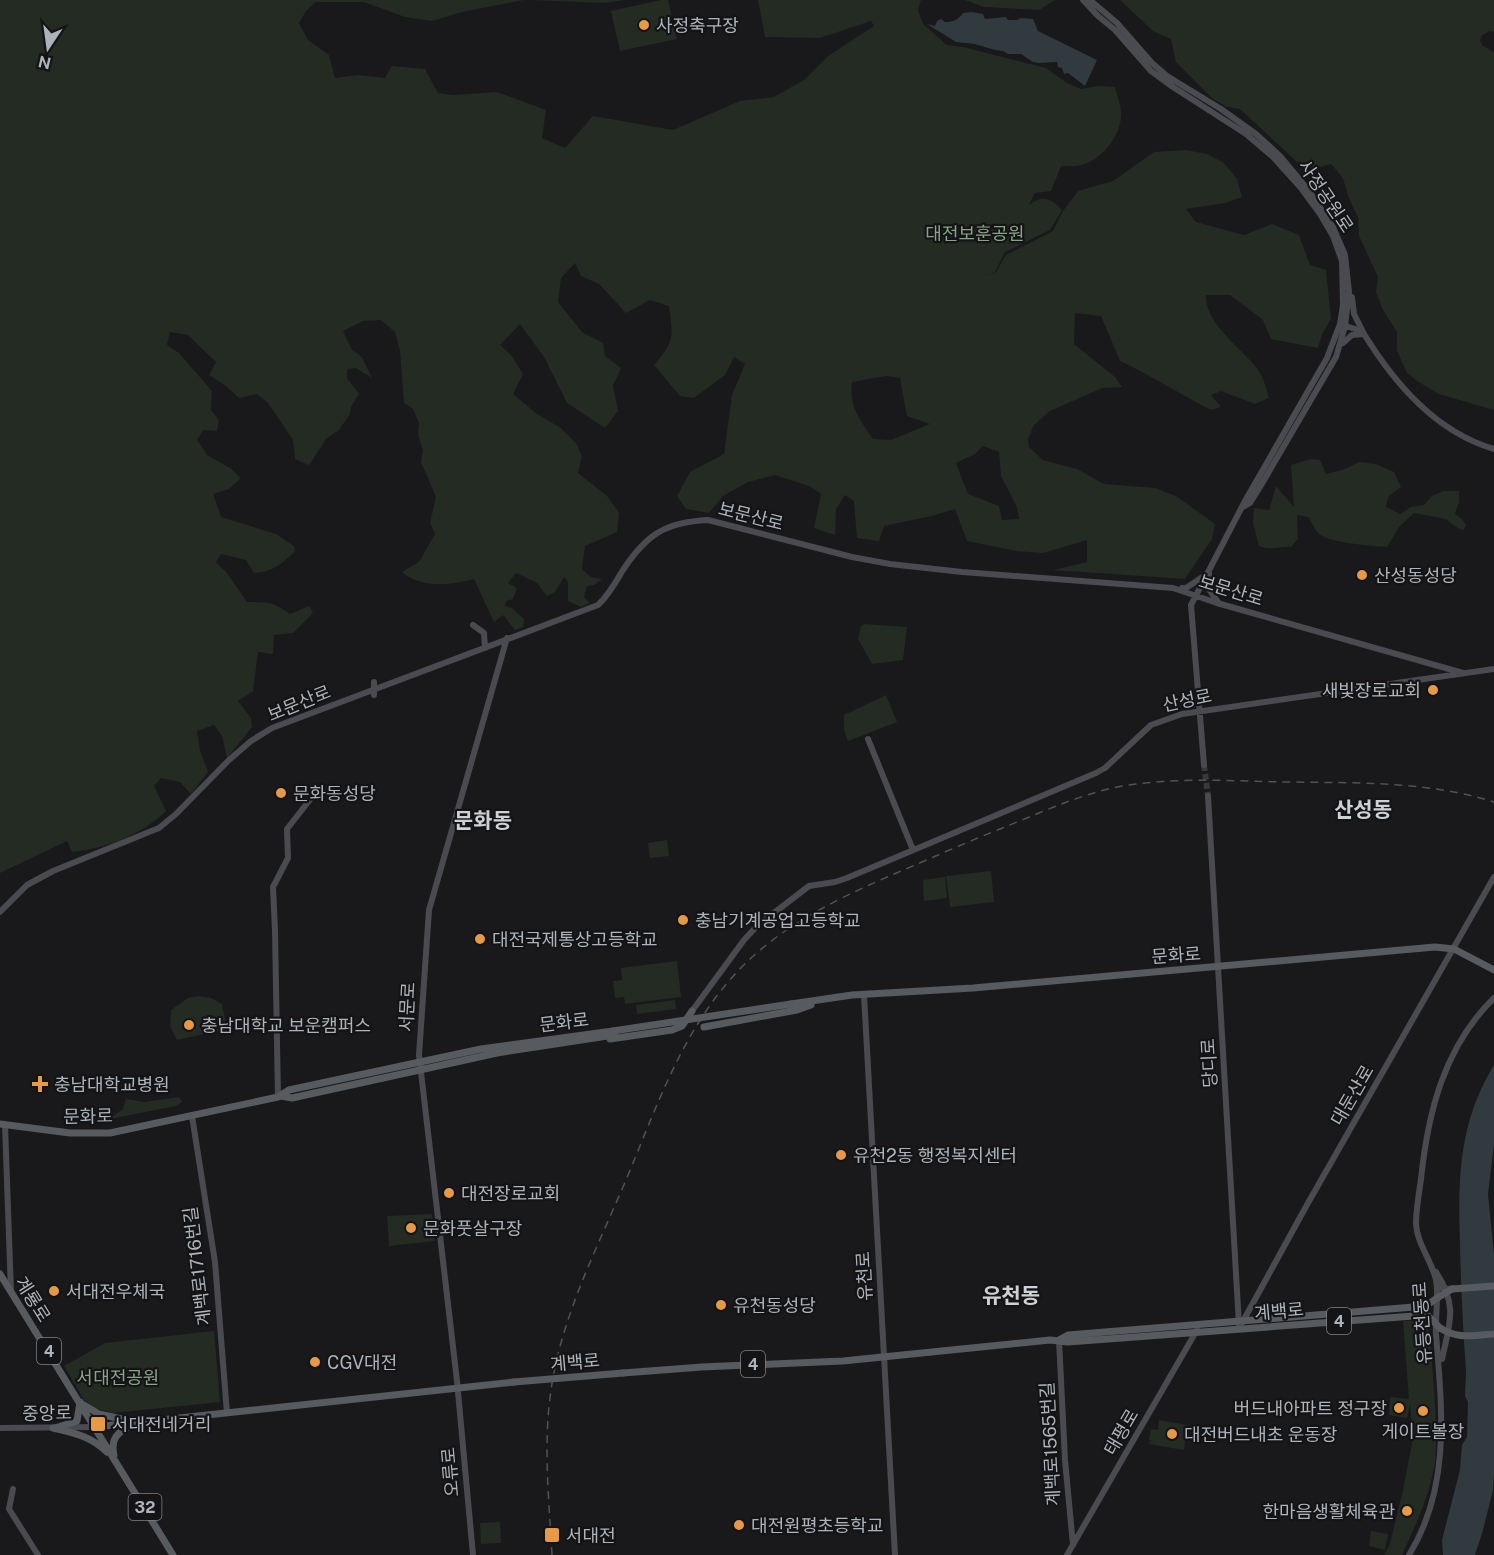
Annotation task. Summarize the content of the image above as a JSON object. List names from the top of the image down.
{
  "streets": {
    "main road": [
      "사정공원로",
      "보문산로",
      "산성로",
      "문화로",
      "서문로",
      "당디로",
      "대둔산로",
      "계백로1716번길",
      "유천로",
      "계룡로",
      "계백로",
      "4",
      "유등천동로",
      "중앙로",
      "태평로",
      "계백로1565번길",
      "오류로",
      "32"
    ]
  },
  "crossings": [
    ["사정공원로", "보문산로"],
    ["보문산로", "산성로"],
    ["보문산로", "서문로"],
    ["문화로", "서문로"],
    ["문화로", "당디로"],
    ["문화로", "대둔산로"],
    ["문화로", "계백로1716번길"],
    ["문화로", "유천로"],
    ["서문로", "계백로"],
    ["서문로", "오류로"],
    ["당디로", "대둔산로"],
    ["당디로", "계백로"],
    ["대둔산로", "계백로"],
    ["계백로1716번길", "계백로"],
    ["유천로", "계백로"],
    ["계룡로", "계백로"],
    ["계룡로", "중앙로"],
    ["계백로", "유등천동로"],
    ["계백로", "중앙로"],
    ["계백로", "태평로"],
    ["계백로", "계백로1565번길"],
    ["계백로", "오류로"],
    ["태평로", "계백로1565번길"]
  ],
  "districts": ["산성동", "문화동", "유천동"],
  "parks": ["대전보훈공원", "서대전공원"],
  "places": {
    "other": [
      "사정축구장",
      "산성동성당",
      "새빛장로교회",
      "문화동성당",
      "충남기계공업고등학교",
      "대전국제통상고등학교",
      "충남대학교 보운캠퍼스",
      "유천2동 행정복지센터",
      "대전장로교회",
      "문화풋살구장",
      "서대전우체국",
      "유천동성당",
      "CGV대전",
      "버드내아파트 정구장",
      "게이트볼장",
      "대전버드내초 운동장",
      "한마음생활체육관",
      "대전원평초등학교"
    ],
    "health": ["충남대학교병원"],
    "transit": ["서대전네거리", "서대전"]
  },
  "north": "bottom"
}
